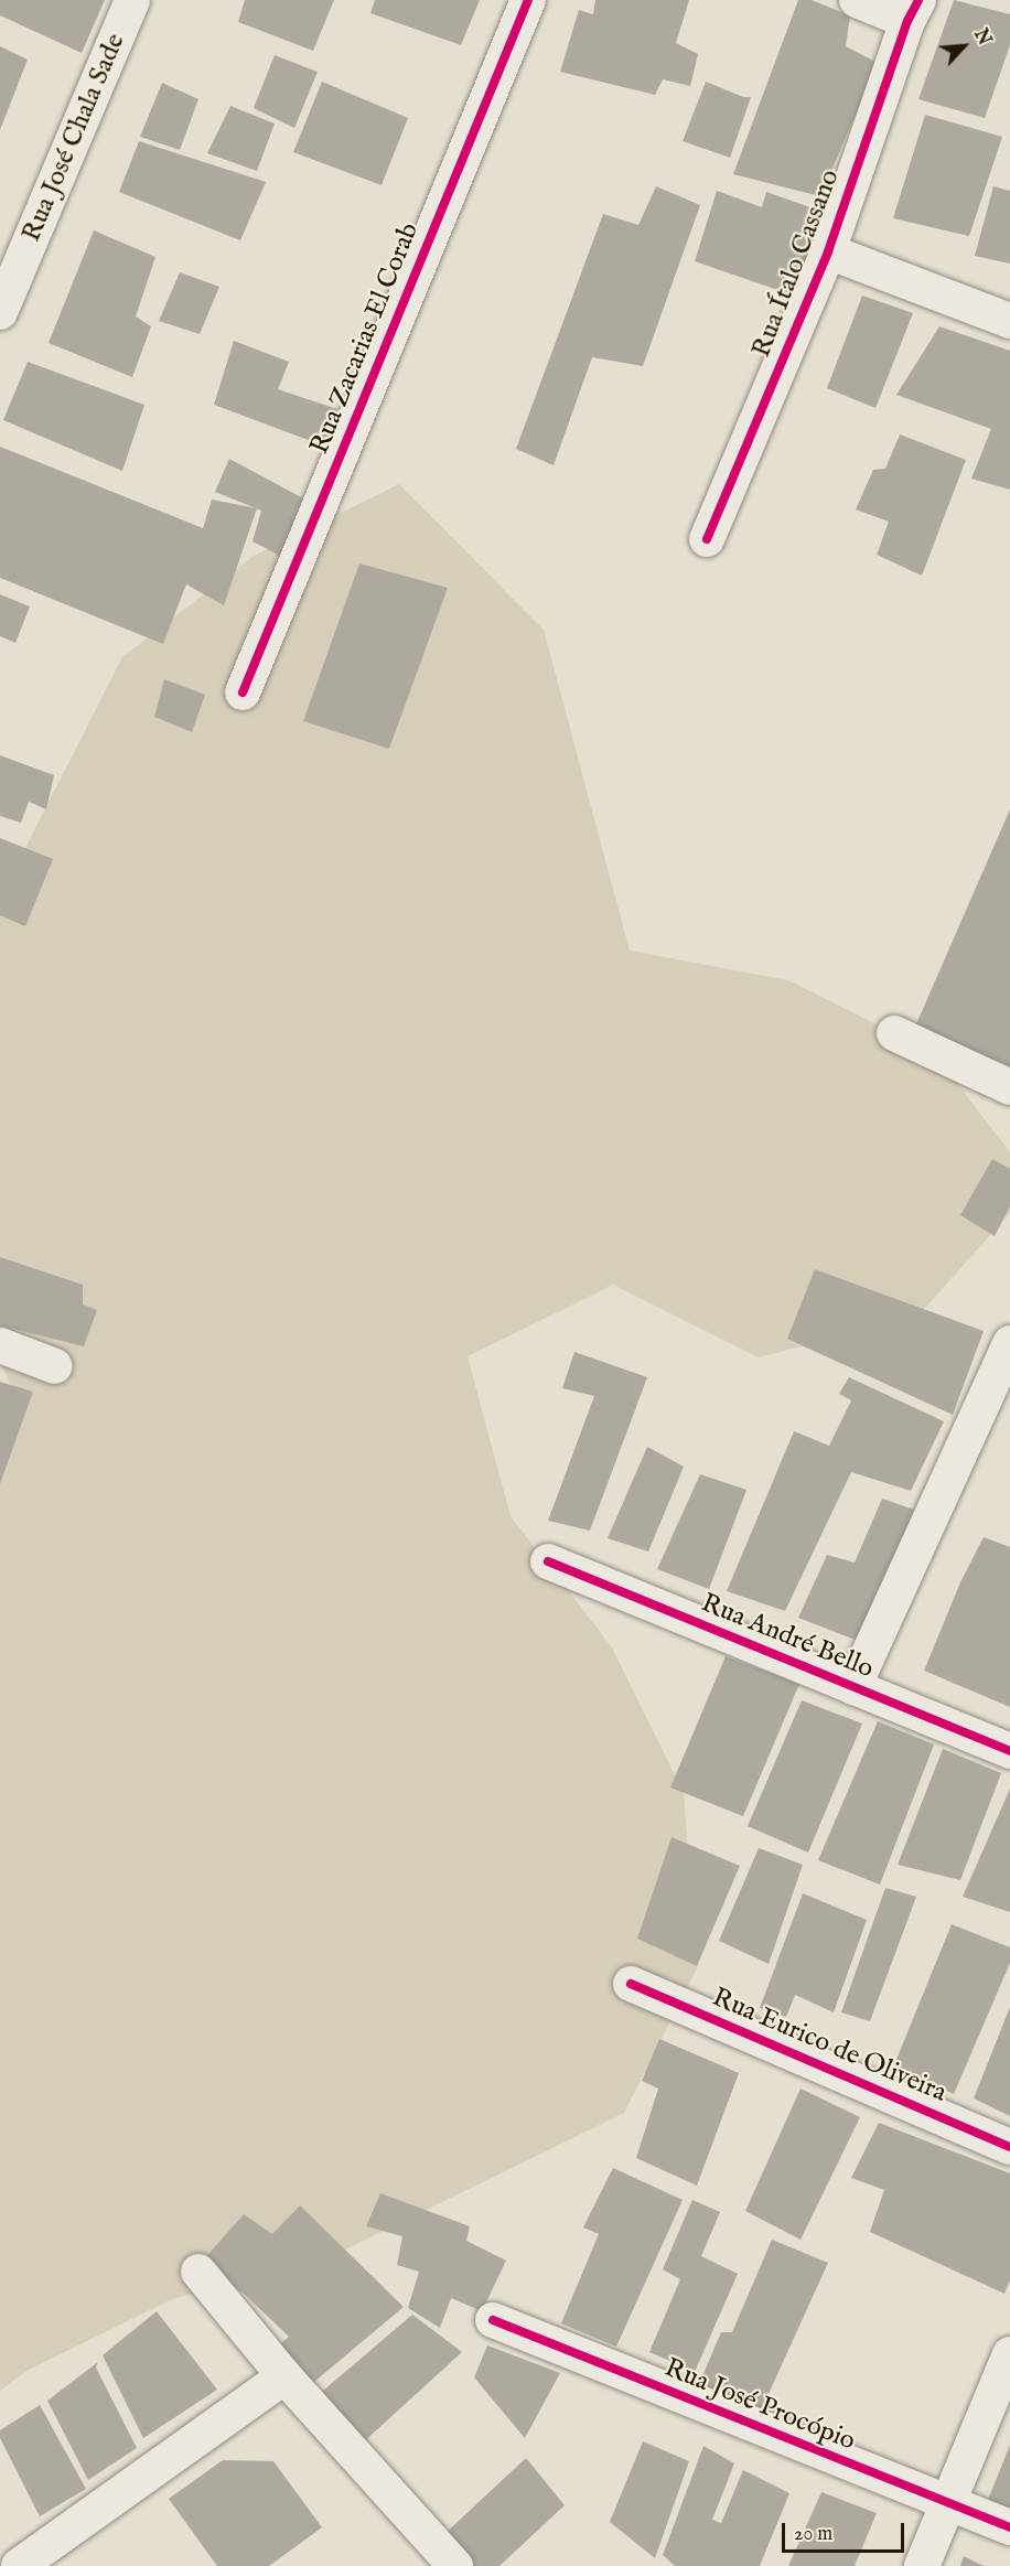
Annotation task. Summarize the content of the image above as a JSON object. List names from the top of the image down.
{
  "streets": {
    "street": [
      "Rua José Chala Sade",
      "Rua Ítalo Cassano",
      "Rua Zacarias El Corab",
      "Rua André Bello",
      "Rua Eurico de Oliveira",
      "Rua José Procópio"
    ]
  },
  "scale_bar": "20 m",
  "north": "top right"
}
